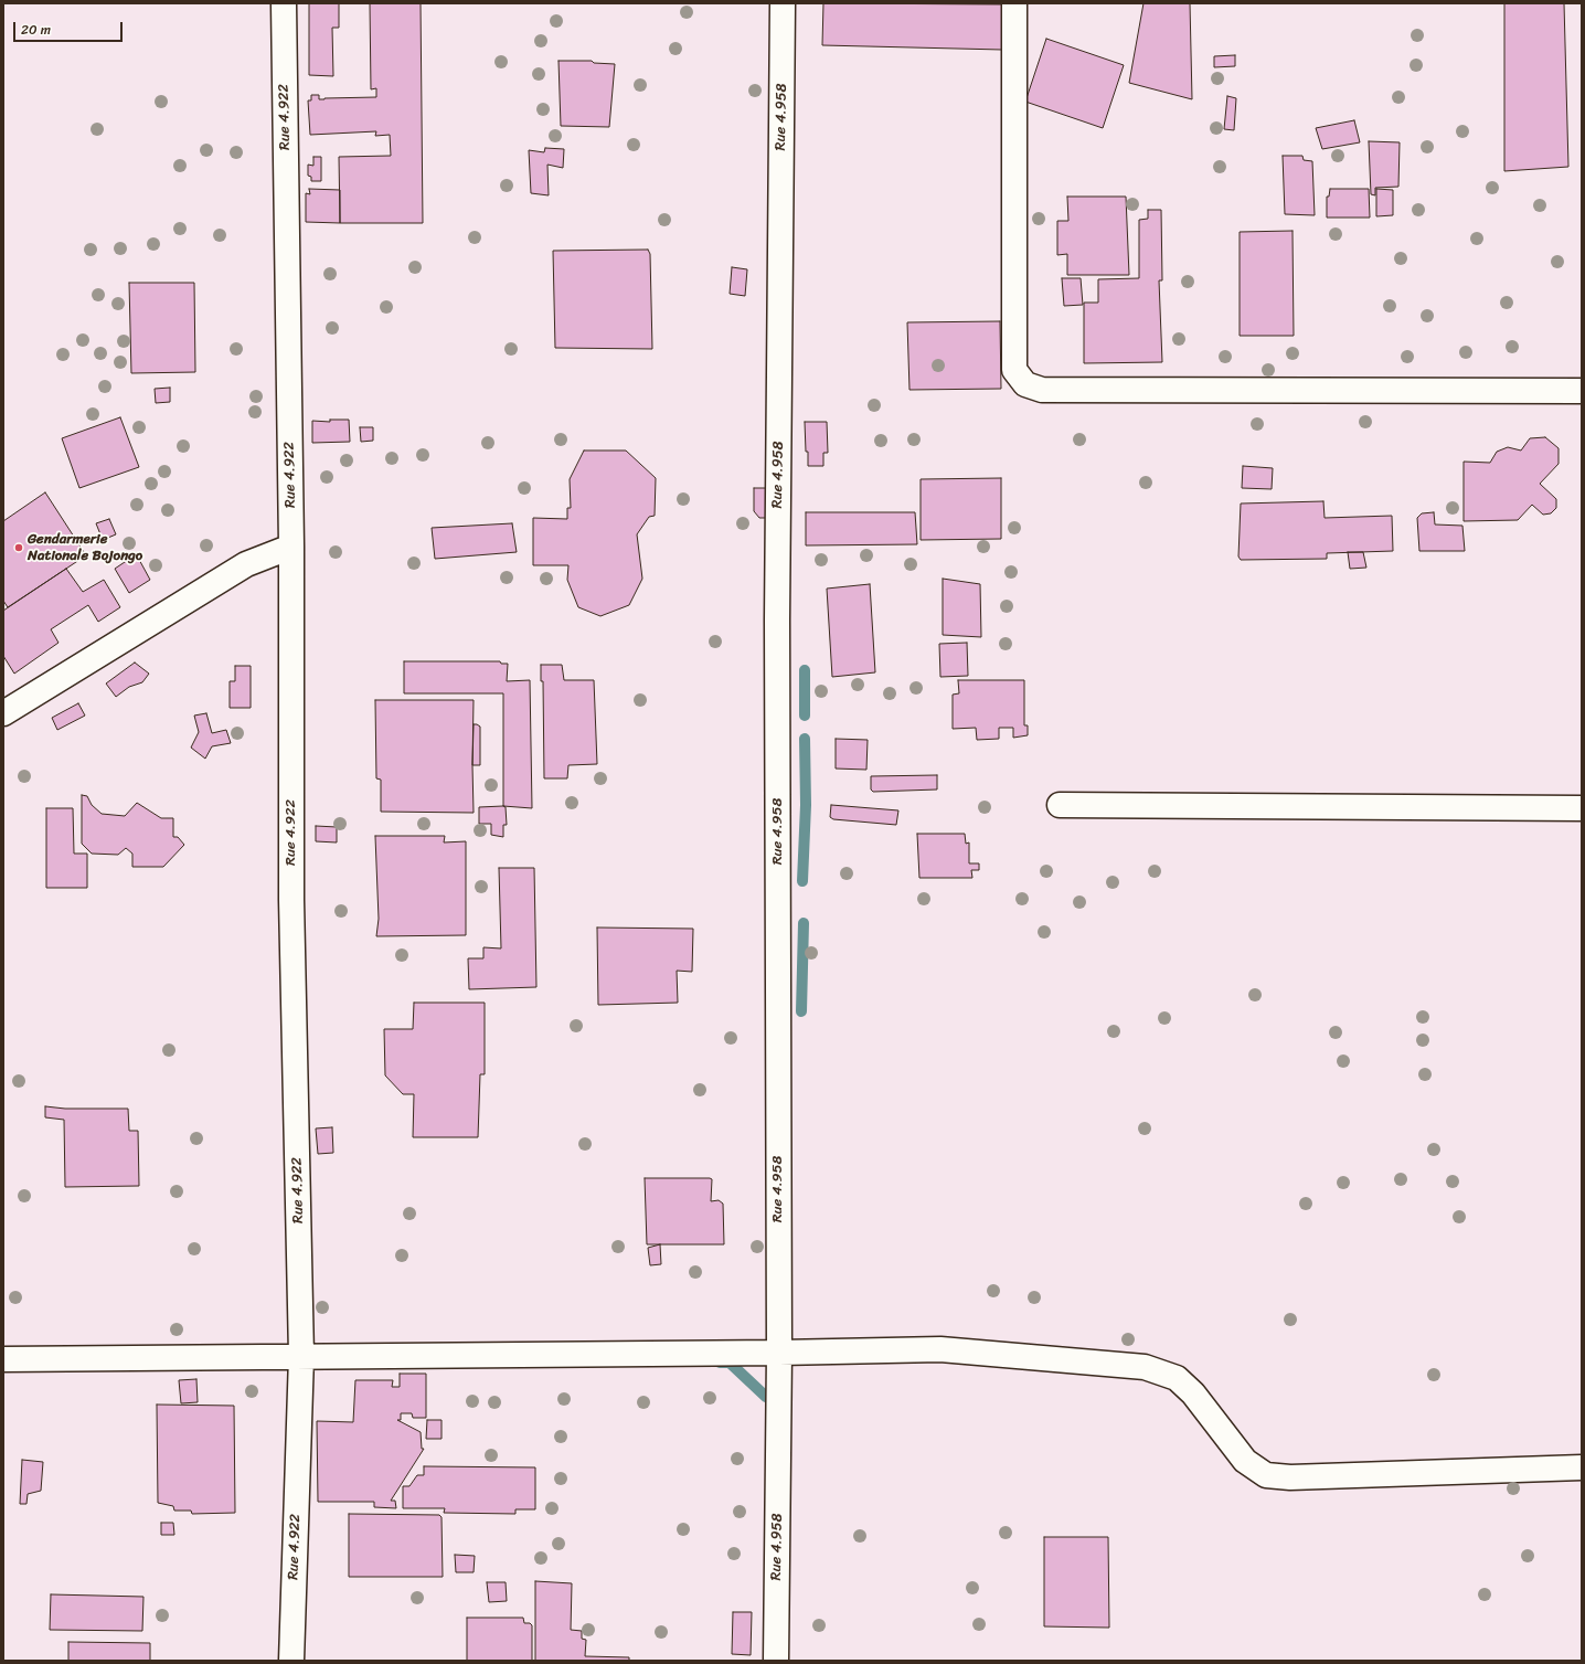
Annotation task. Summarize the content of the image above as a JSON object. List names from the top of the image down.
{
  "streets": {
    "street": ["Rue 4.922", "Rue 4.958"]
  },
  "places": ["Gendarmerie Nationale Bojongo"],
  "scale_bar": "20 m"
}
